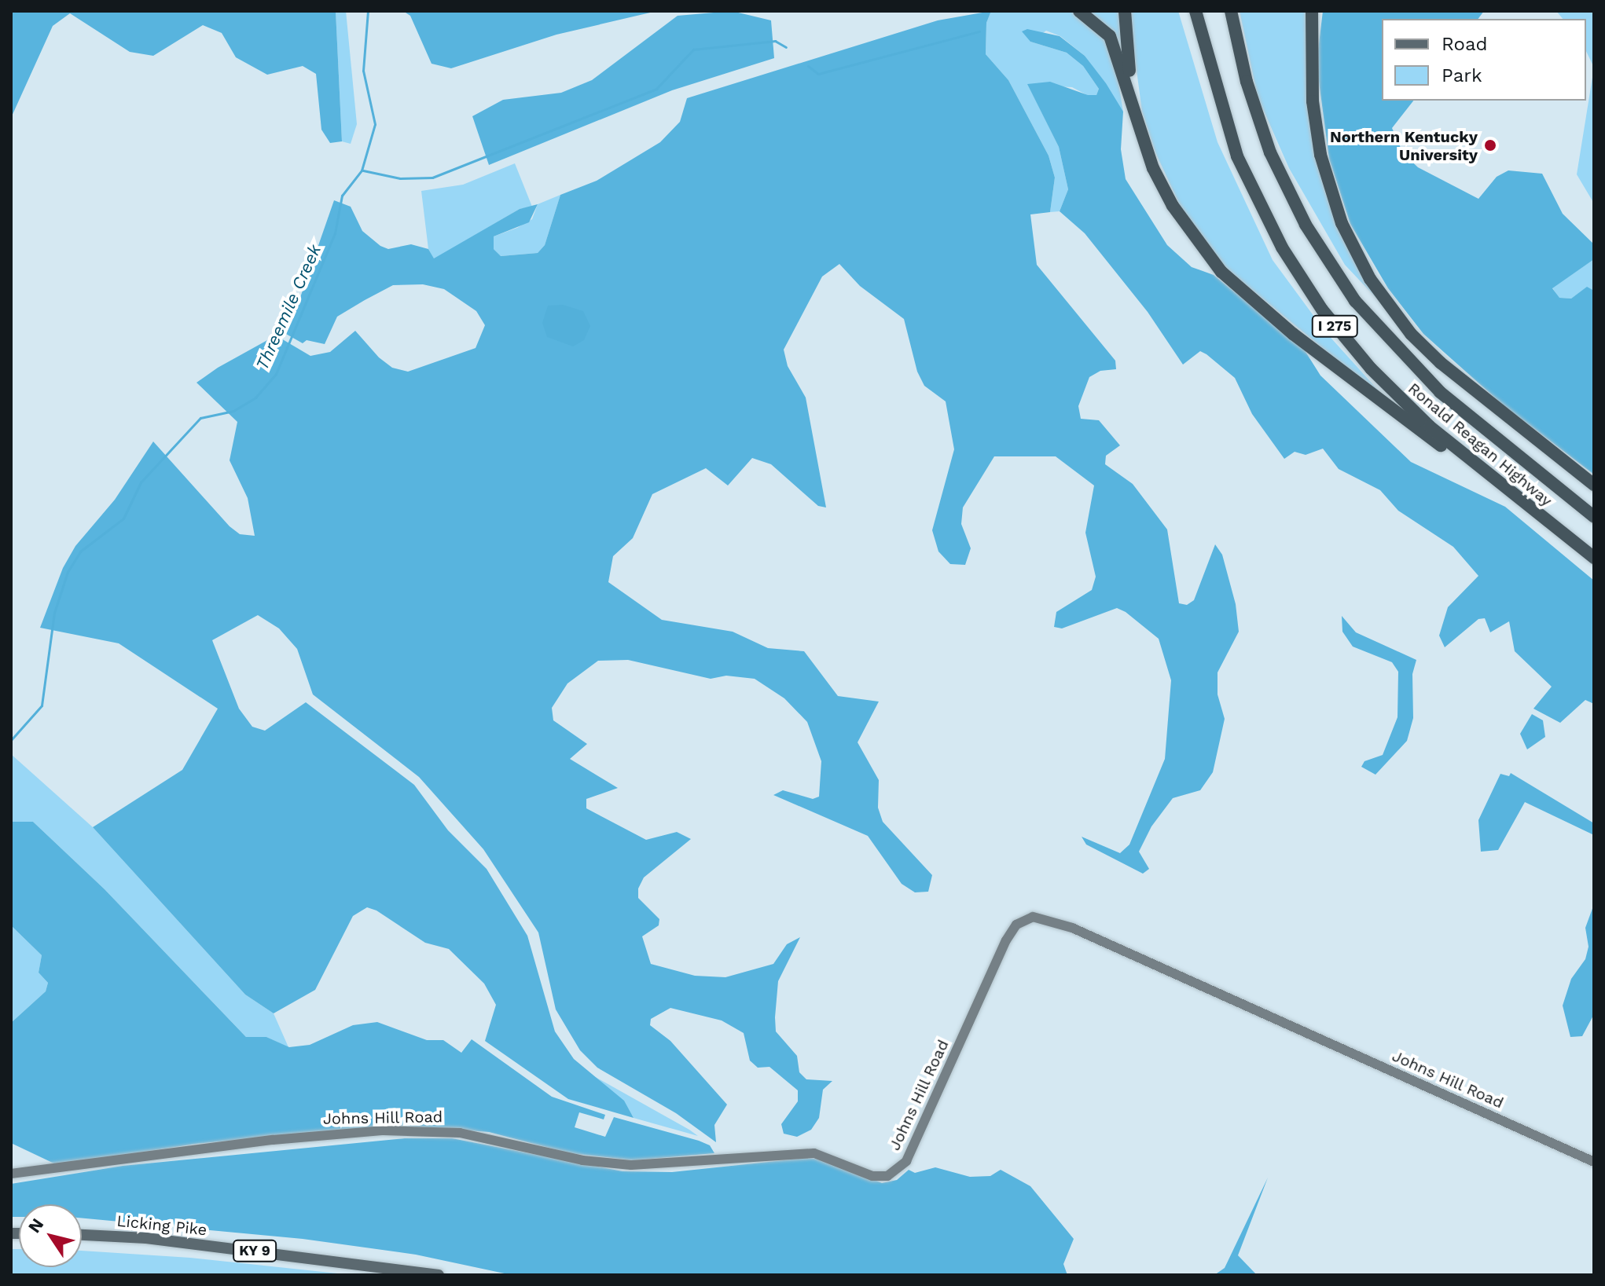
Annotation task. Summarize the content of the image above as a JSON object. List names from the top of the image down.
{
  "streets": {
    "highway": ["I 275", "Ronald Reagan Highway"],
    "main road": ["Johns Hill Road", "Licking Pike", "KY 9"]
  },
  "water": ["Threemile Creek"],
  "places": ["Northern Kentucky University"],
  "legend": ["Road", "Park"],
  "north": "top left"
}
